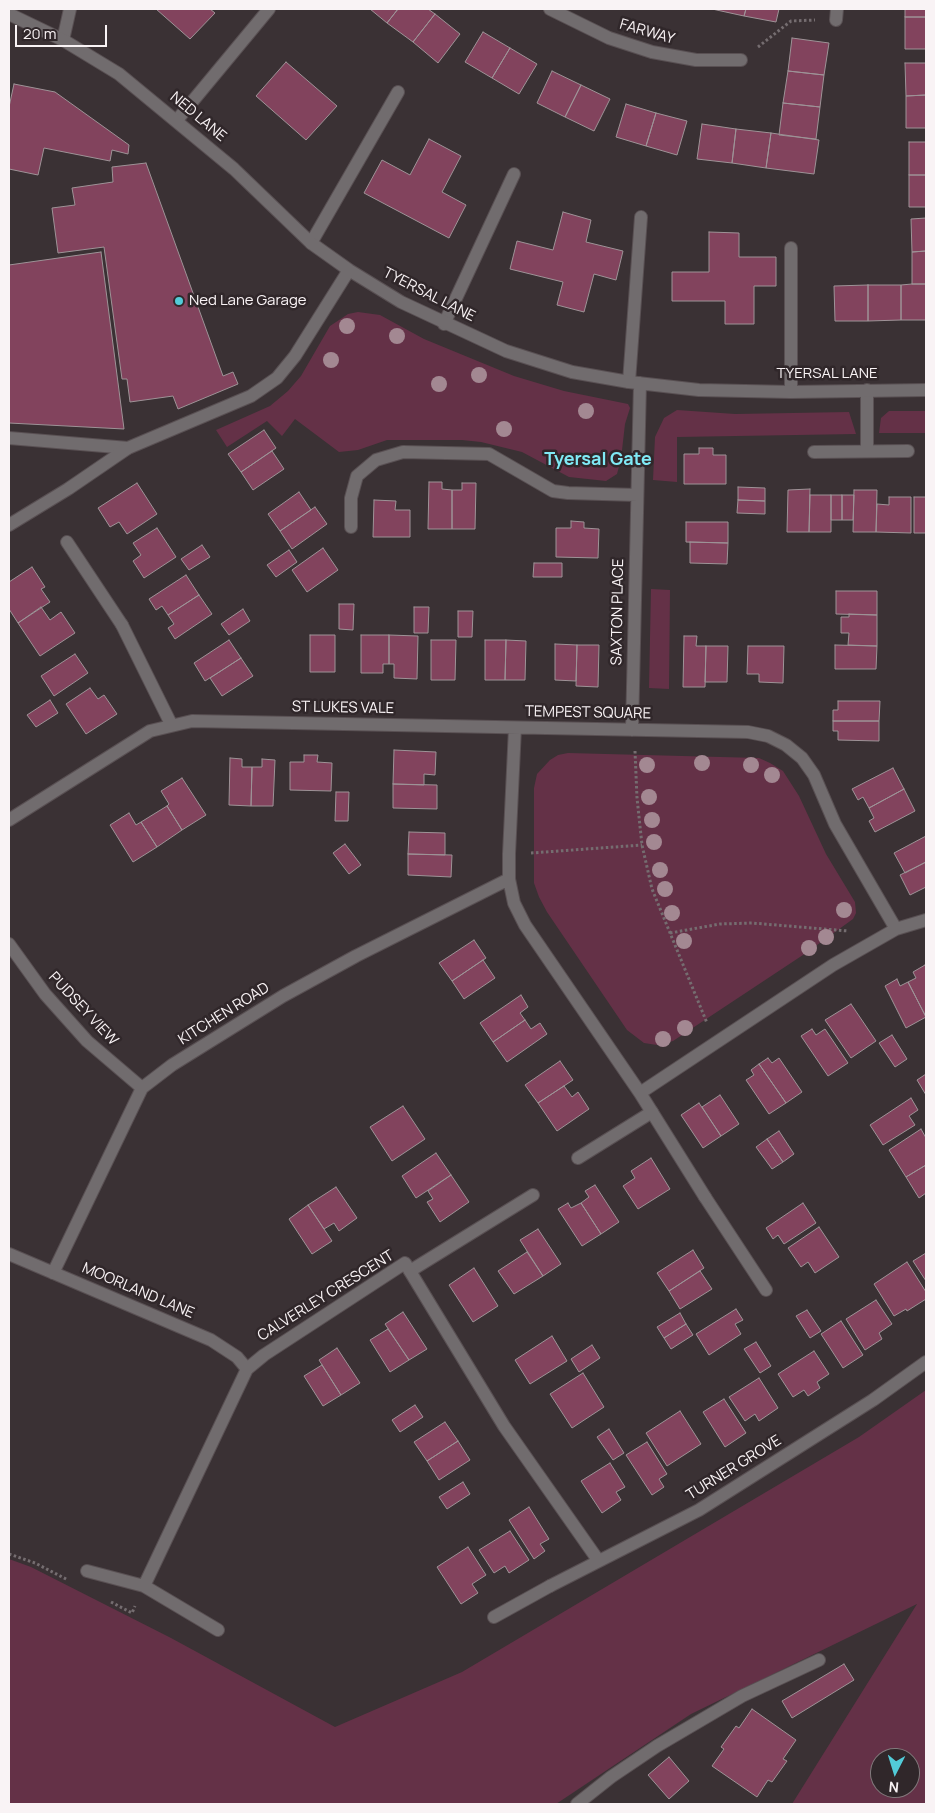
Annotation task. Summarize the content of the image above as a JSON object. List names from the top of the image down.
{
  "streets": {
    "street": [
      "FARWAY",
      "NED LANE",
      "TYERSAL LANE",
      "SAXTON PLACE",
      "ST LUKES VALE",
      "TEMPEST SQUARE",
      "PUDSEY VIEW",
      "KITCHEN ROAD",
      "MOORLAND LANE",
      "CALVERLEY CRESCENT",
      "TURNER GROVE"
    ]
  },
  "crossings": [
    ["NED LANE", "TYERSAL LANE"],
    ["TYERSAL LANE", "SAXTON PLACE"],
    ["SAXTON PLACE", "TEMPEST SQUARE"],
    ["ST LUKES VALE", "TEMPEST SQUARE"],
    ["TEMPEST SQUARE", "KITCHEN ROAD"],
    ["PUDSEY VIEW", "KITCHEN ROAD"],
    ["KITCHEN ROAD", "MOORLAND LANE"],
    ["MOORLAND LANE", "CALVERLEY CRESCENT"],
    ["CALVERLEY CRESCENT", "TURNER GROVE"]
  ],
  "districts": ["Tyersal Gate"],
  "places": ["Ned Lane Garage"],
  "scale_bar": "20 m",
  "north": "bottom"
}
